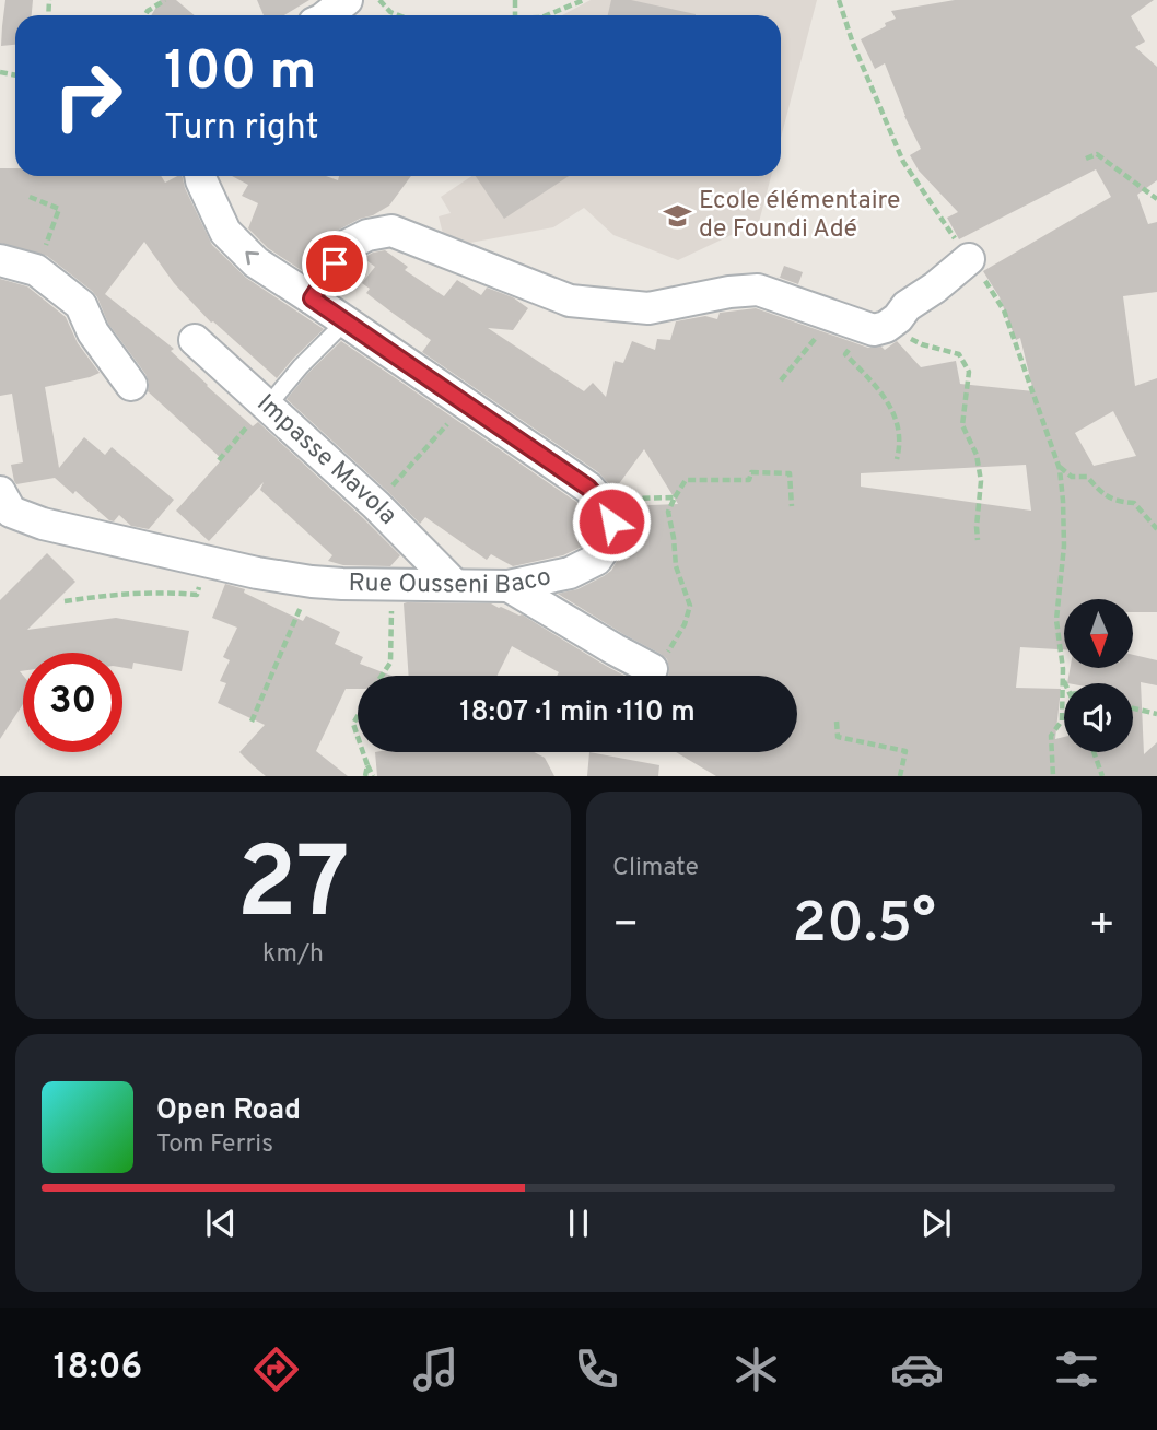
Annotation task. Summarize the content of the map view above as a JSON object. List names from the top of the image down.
{
  "streets": {
    "street": ["Impasse Mavola", "Rue Ousseni Baco"]
  },
  "crossings": [
    ["Impasse Mavola", "Rue Ousseni Baco"]
  ],
  "places": {
    "school or university": ["Ecole élémentaire de Foundi Adé"]
  },
  "north": "bottom",
  "page": {
    "turn": ["100 m", "Turn right"],
    "limit": "30",
    "trip": "18:07 · 1 min · 110 m",
    "tile": [
      ["27", "km/h"],
      "Climate"
    ],
    "heat": ["−", "20.5°", "+"],
    "song": ["Open Road", "Tom Ferris"],
    "tabs": "18:06"
  }
}
